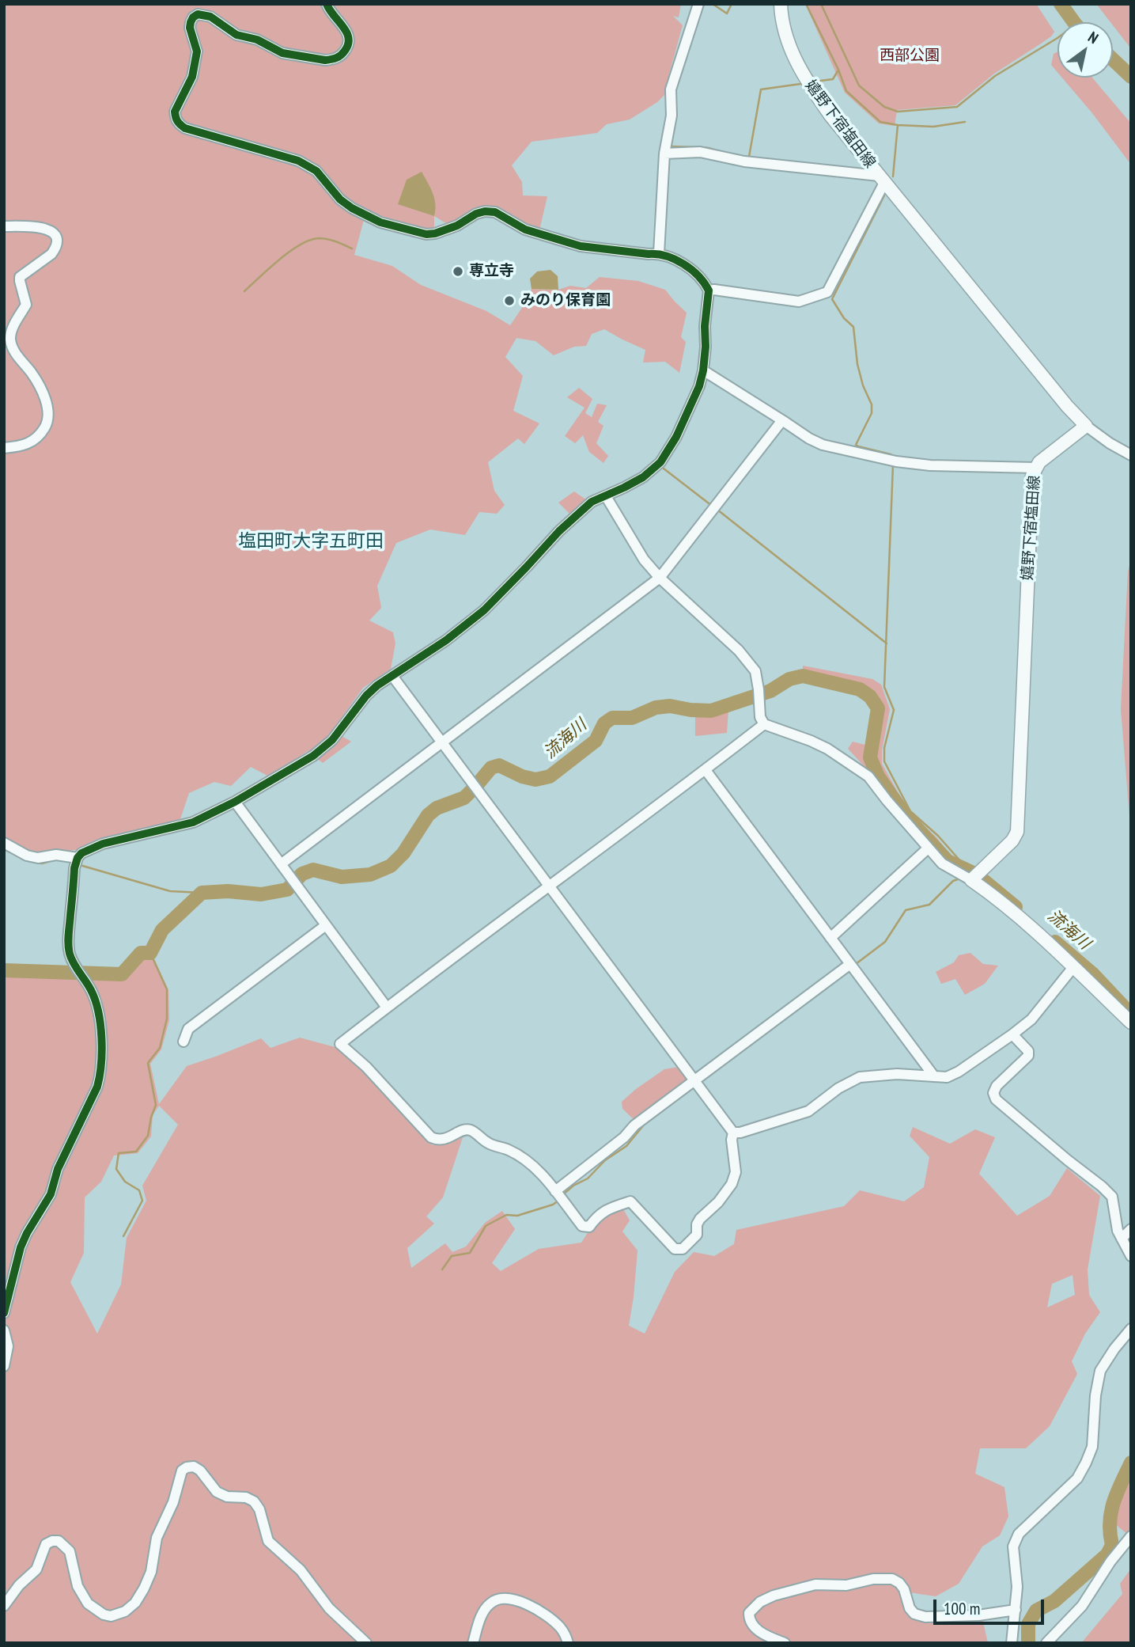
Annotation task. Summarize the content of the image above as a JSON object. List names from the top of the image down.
{
  "streets": {
    "main road": ["嬉野下宿塩田線"]
  },
  "districts": ["塩田町大字五町田"],
  "water": ["流海川"],
  "parks": ["西部公園"],
  "places": ["専立寺", "みのり保育園"],
  "scale_bar": "100 m",
  "north": "top right"
}
